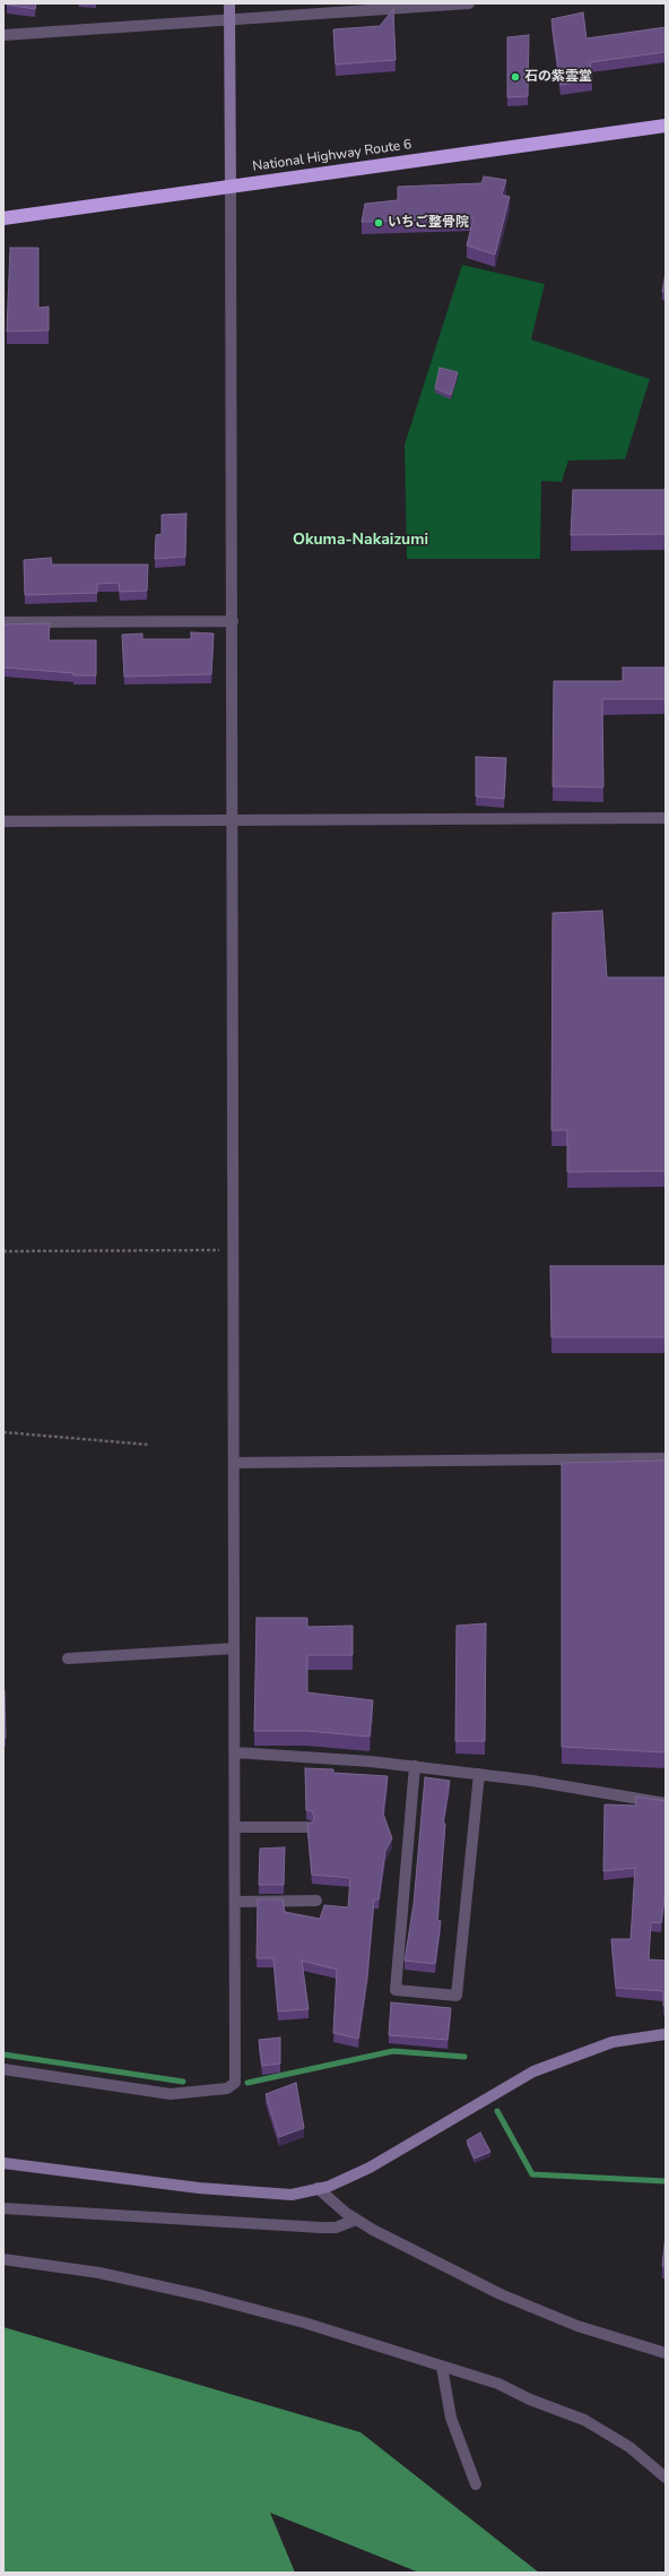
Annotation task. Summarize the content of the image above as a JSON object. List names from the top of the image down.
{
  "streets": {
    "highway": ["National Highway Route 6"]
  },
  "districts": ["Okuma-Nakaizumi"],
  "places": ["石の紫雲堂", "いちご整骨院"]
}
